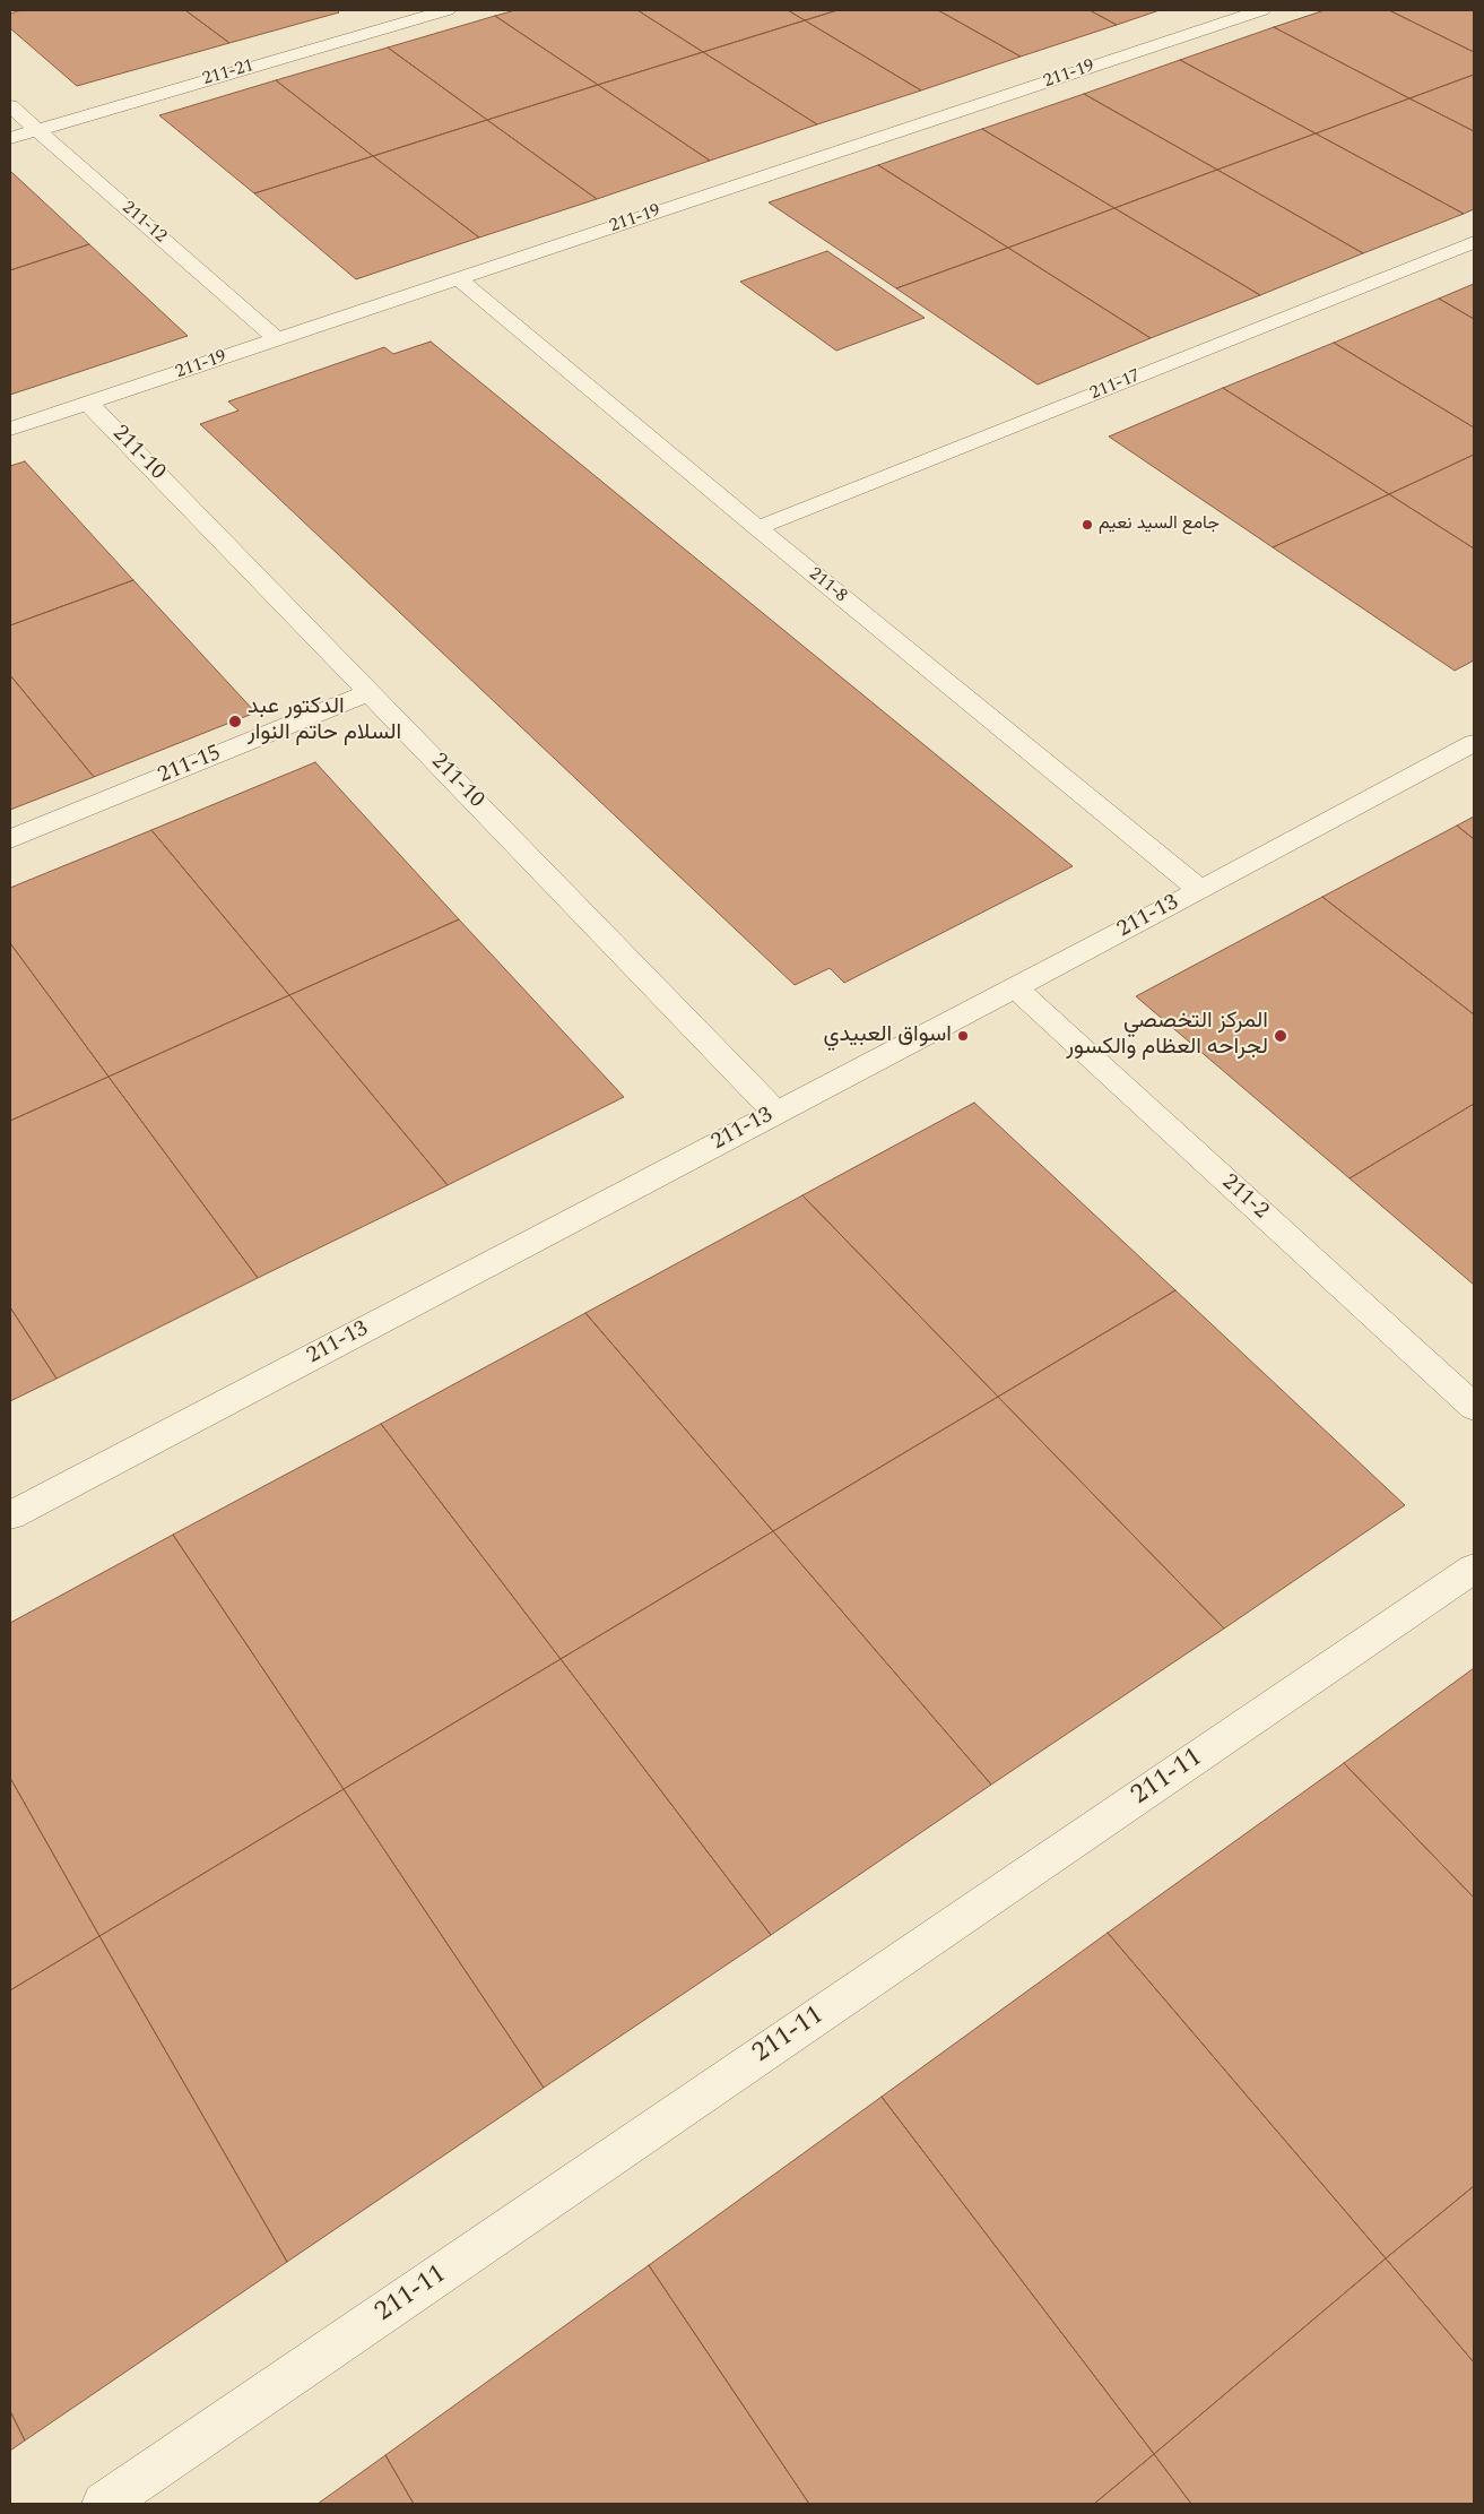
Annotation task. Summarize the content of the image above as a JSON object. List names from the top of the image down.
{
  "streets": {
    "street": [
      "211-21",
      "211-19",
      "211-12",
      "211-17",
      "211-10",
      "211-8",
      "211-15",
      "211-13",
      "211-2",
      "211-11"
    ]
  },
  "crossings": [
    ["211-21", "211-12"],
    ["211-19", "211-12"],
    ["211-19", "211-10"],
    ["211-19", "211-8"],
    ["211-17", "211-8"],
    ["211-10", "211-15"],
    ["211-10", "211-13"],
    ["211-8", "211-13"],
    ["211-13", "211-2"]
  ],
  "places": [
    "جامع السید نعیم",
    "الدكتور عبد السلام حاتم النوار",
    "اسواق العبيدي",
    "المركز التخصصي لجراحه العظام والكسور"
  ]
}
